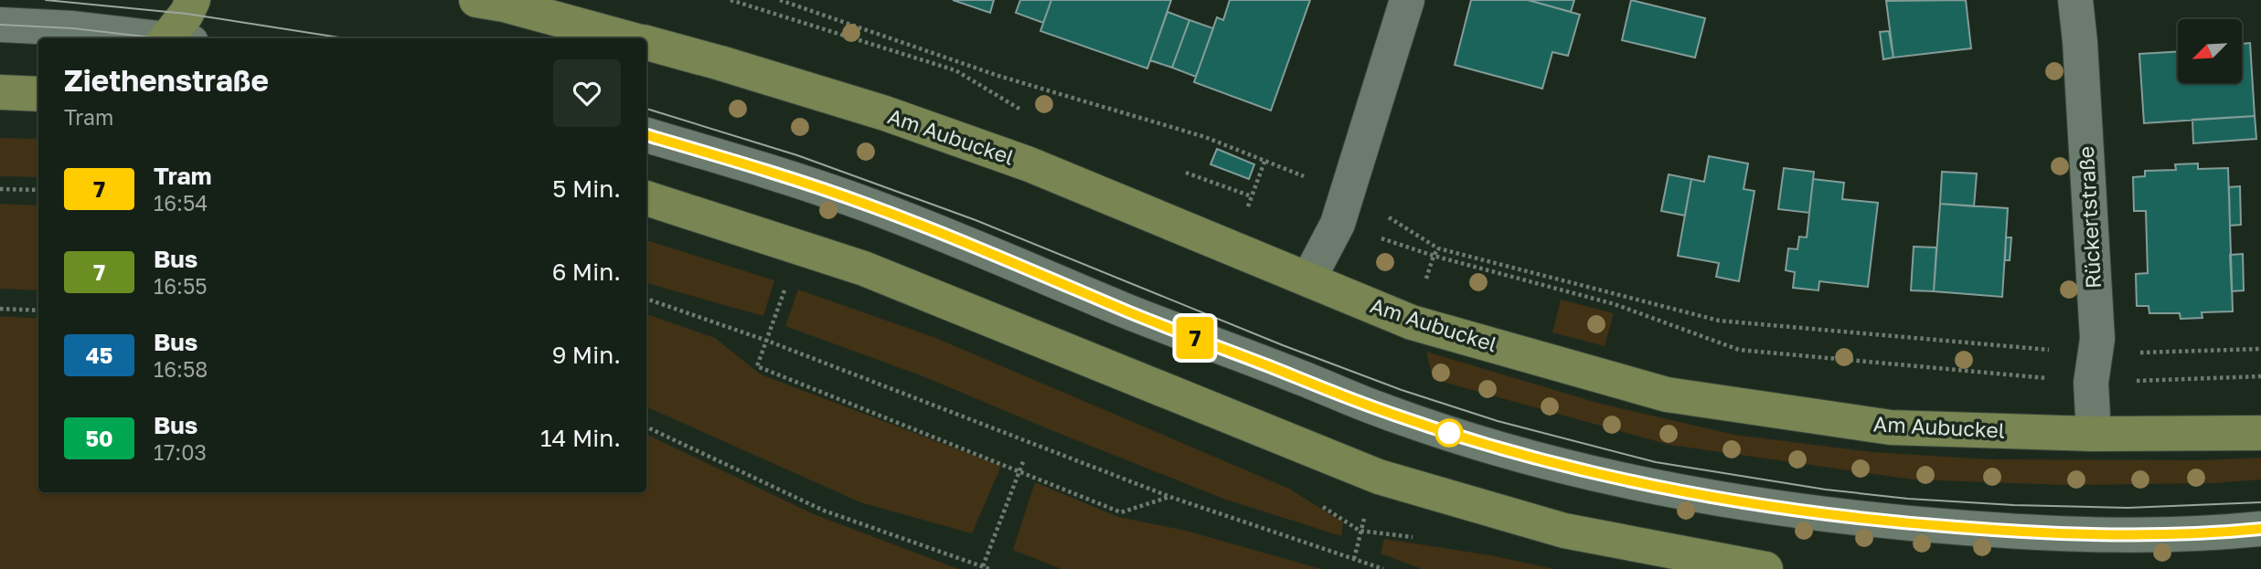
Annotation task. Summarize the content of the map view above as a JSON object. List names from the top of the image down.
{
  "streets": {
    "main road": ["Am Aubuckel"],
    "street": ["Rückertstraße"]
  },
  "crossings": [
    ["Am Aubuckel", "Rückertstraße"]
  ],
  "lines": ["tram line 7"],
  "north": "bottom left",
  "page": {
    "on_map": "7",
    "heading": ["Ziethenstraße", "Tram"],
    "list": [
      {
        "mark": "7",
        "name": "Tram",
        "note": "16:54",
        "value": "5 Min."
      },
      {
        "mark": "7",
        "name": "Bus",
        "note": "16:55",
        "value": "6 Min."
      },
      {
        "mark": "45",
        "name": "Bus",
        "note": "16:58",
        "value": "9 Min."
      },
      {
        "mark": "50",
        "name": "Bus",
        "note": "17:03",
        "value": "14 Min."
      }
    ]
  }
}
